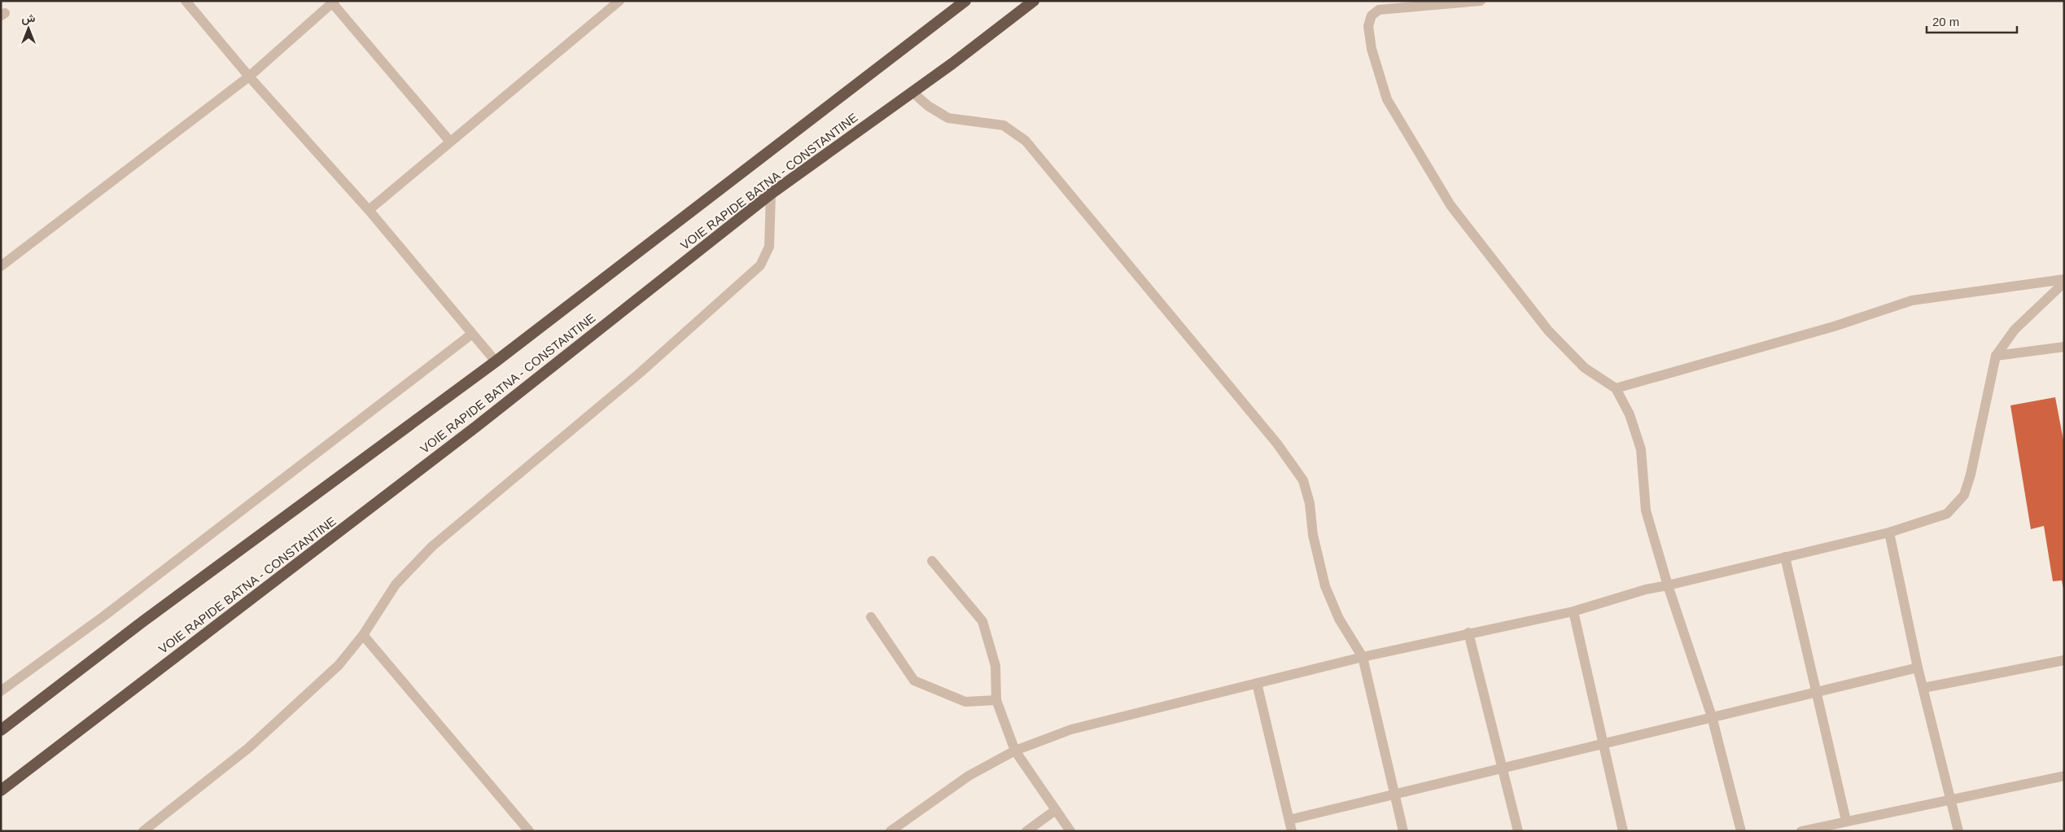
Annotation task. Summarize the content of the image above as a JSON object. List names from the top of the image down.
{
  "streets": {
    "highway": ["VOIE RAPIDE BATNA - CONSTANTINE"]
  },
  "scale_bar": "20 m",
  "north": "top"
}
